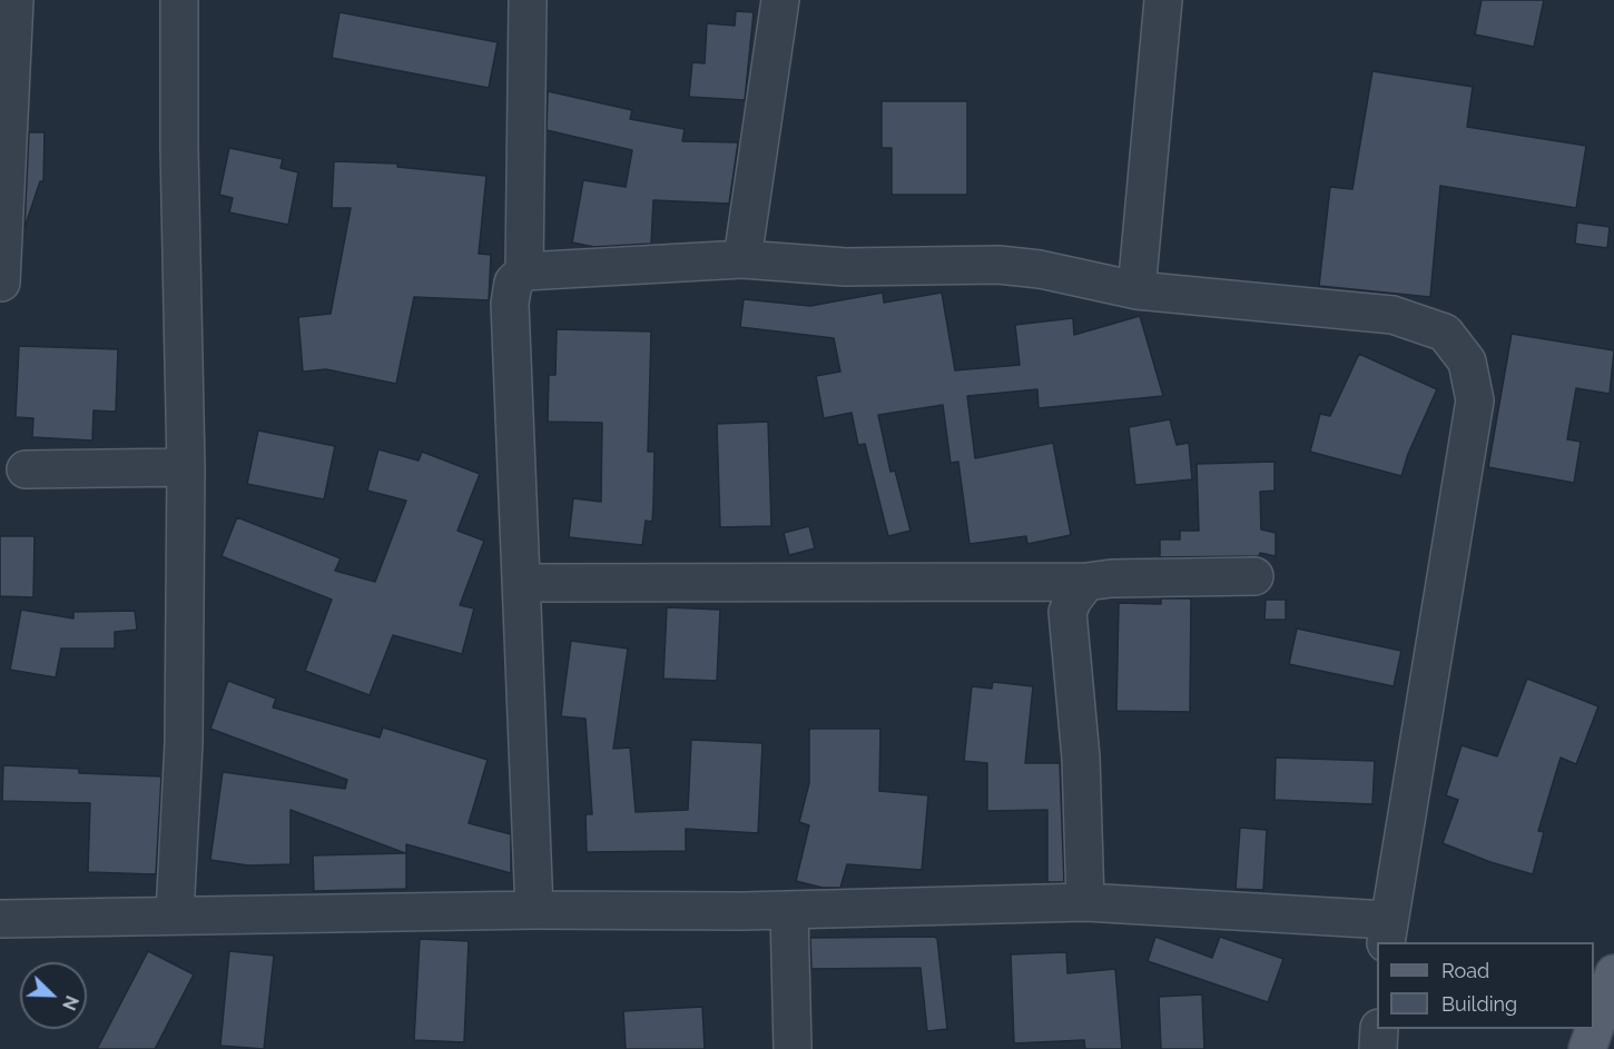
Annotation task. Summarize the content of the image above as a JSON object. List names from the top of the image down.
{
  "legend": ["Road", "Building"],
  "north": "bottom right"
}
